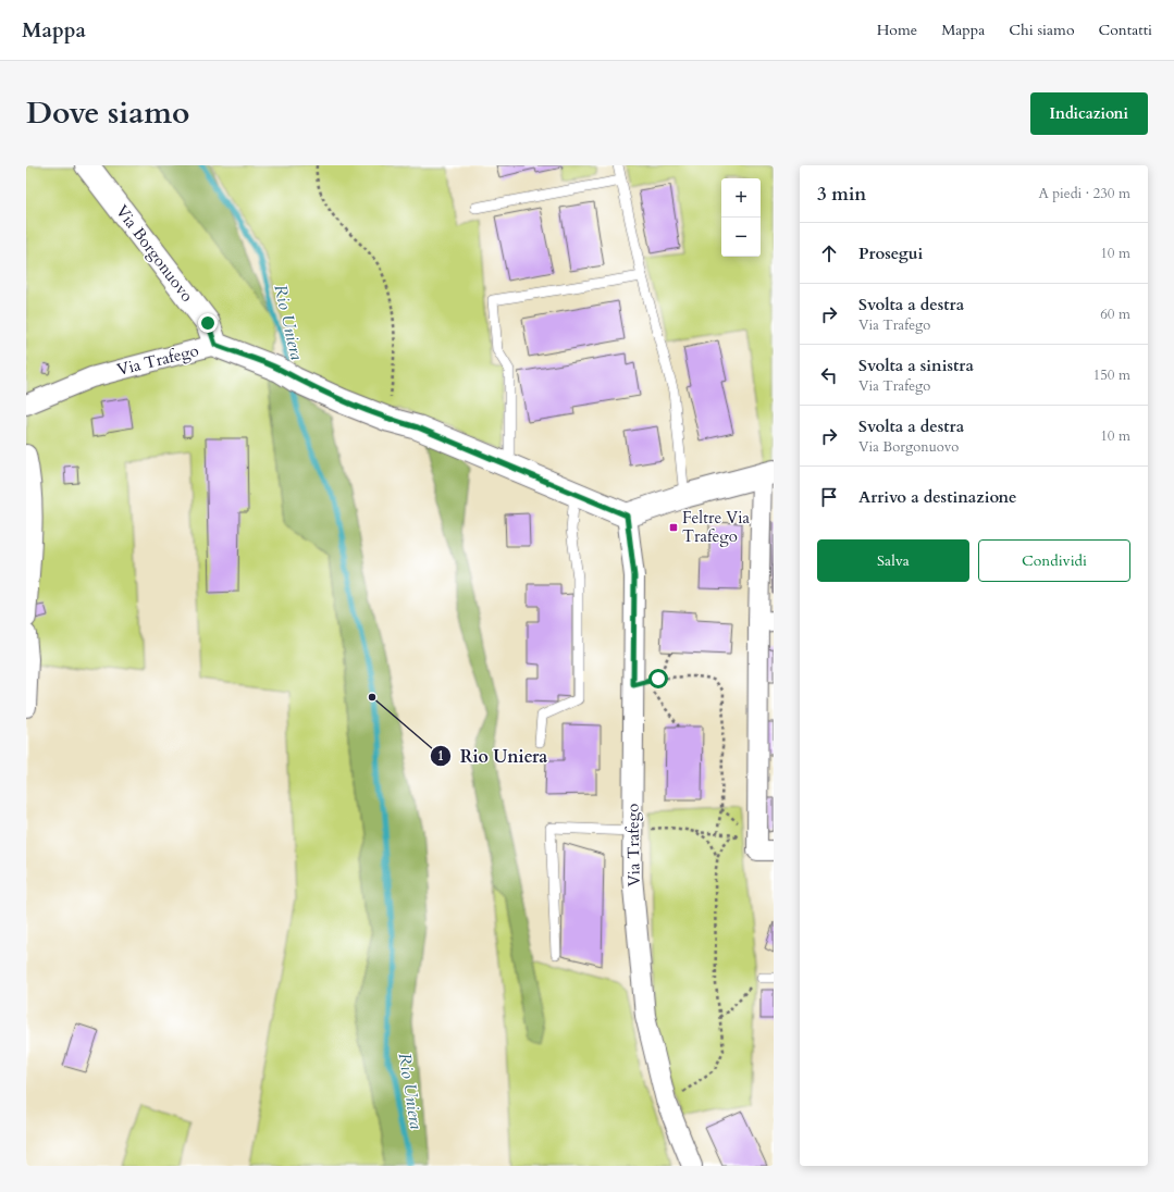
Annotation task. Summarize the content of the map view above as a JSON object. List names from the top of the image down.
{
  "streets": {
    "street": ["Via Borgonuovo", "Via Trafego"]
  },
  "crossings": [
    ["Via Borgonuovo", "Via Trafego"]
  ],
  "water": ["Rio Uniera"],
  "places": {
    "transit": ["Feltre Via Trafego"],
    "other": ["Rio Uniera"]
  },
  "page": {
    "header": "Mappa",
    "nav": [
      "Home",
      "Mappa",
      "Chi siamo",
      "Contatti"
    ],
    "title": "Dove siamo",
    "buttons": [
      "Indicazioni",
      ["Salva", "Condividi"]
    ],
    "heading": ["3 min", "A piedi · 230 m"],
    "map_buttons": ["+", "−"],
    "list": [
      ["Prosegui", "10 m"],
      ["Svolta a destra", "Via Trafego", "60 m"],
      ["Svolta a sinistra", "Via Trafego", "150 m"],
      ["Svolta a destra", "Via Borgonuovo", "10 m"],
      "Arrivo a destinazione"
    ]
  }
}
